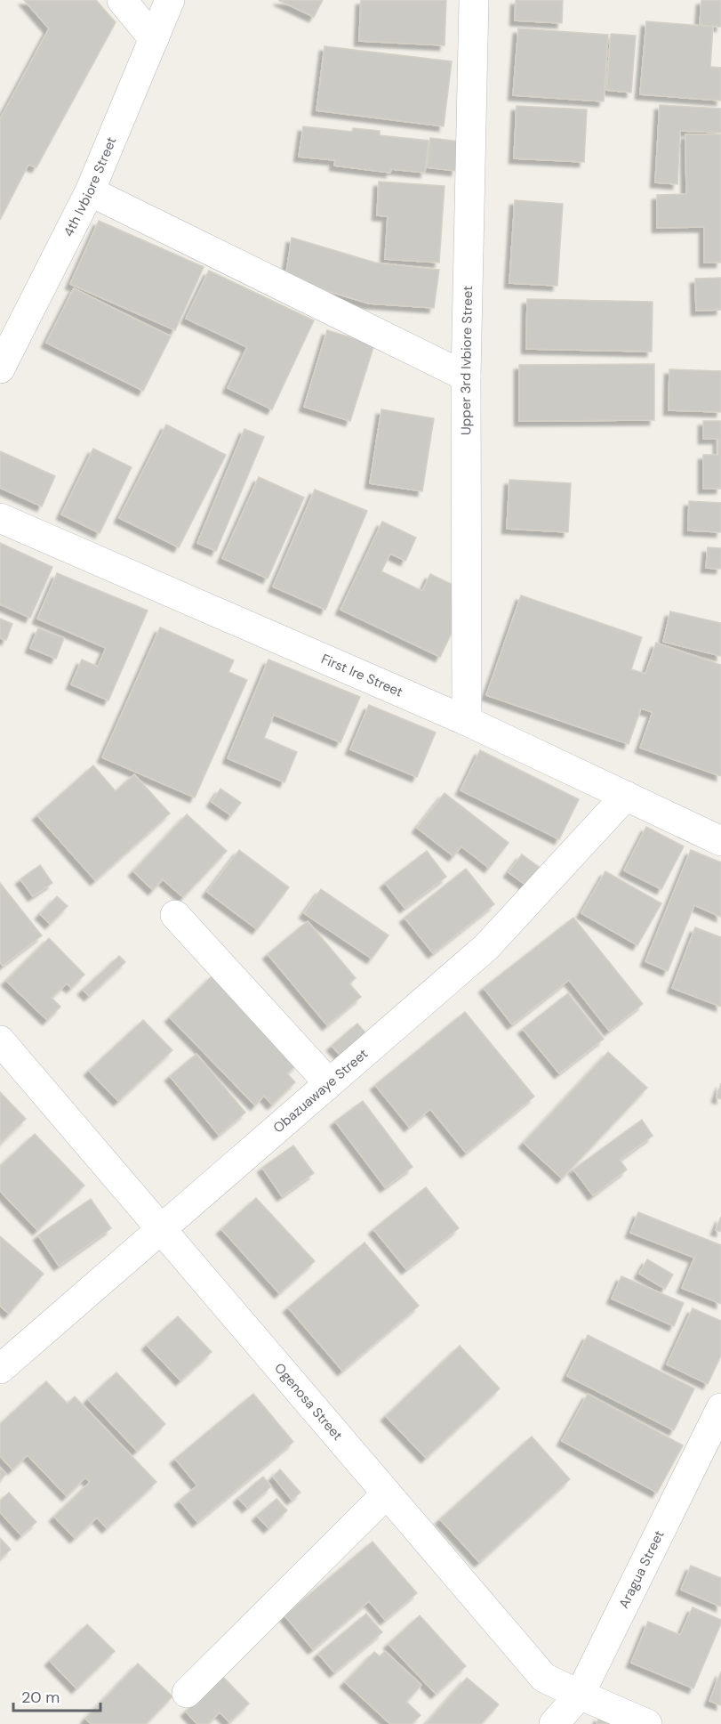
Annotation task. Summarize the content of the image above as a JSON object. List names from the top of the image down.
{
  "streets": {
    "street": [
      "4th Ivbiore Street",
      "Upper 3rd Ivbiore Street",
      "First Ire Street",
      "Obazuawaye Street",
      "Ogenosa Street",
      "Aragua Street"
    ]
  },
  "crossings": [
    ["Upper 3rd Ivbiore Street", "First Ire Street"],
    ["First Ire Street", "Obazuawaye Street"],
    ["Obazuawaye Street", "Ogenosa Street"],
    ["Ogenosa Street", "Aragua Street"]
  ],
  "scale_bar": "20 m"
}
